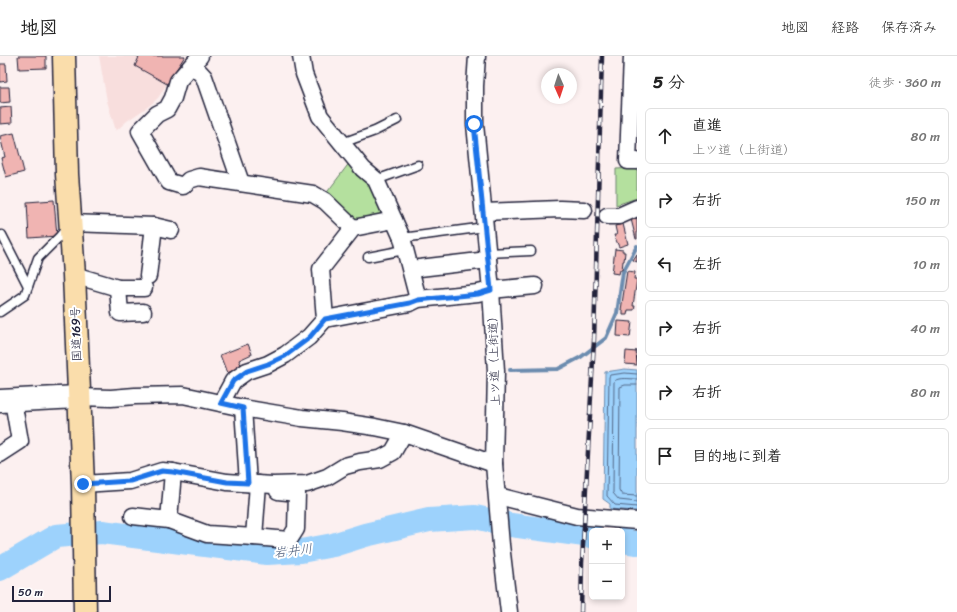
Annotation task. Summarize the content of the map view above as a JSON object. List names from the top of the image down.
{
  "streets": {
    "highway": ["国道169号"],
    "street": ["上ツ道（上街道）"]
  },
  "water": ["岩井川"],
  "scale_bar": "50 m",
  "north": "bottom",
  "page": {
    "header": "地図",
    "nav": ["地図", "経路", "保存済み"],
    "heading": ["5 分", "徒歩 · 360 m"],
    "list": [
      ["直進", "上ツ道（上街道）", "80 m"],
      ["右折", "150 m"],
      ["左折", "10 m"],
      ["右折", "40 m"],
      ["右折", "80 m"],
      "目的地に到着"
    ],
    "map_buttons": ["+", "−"],
    "scale": "50 m"
  }
}
